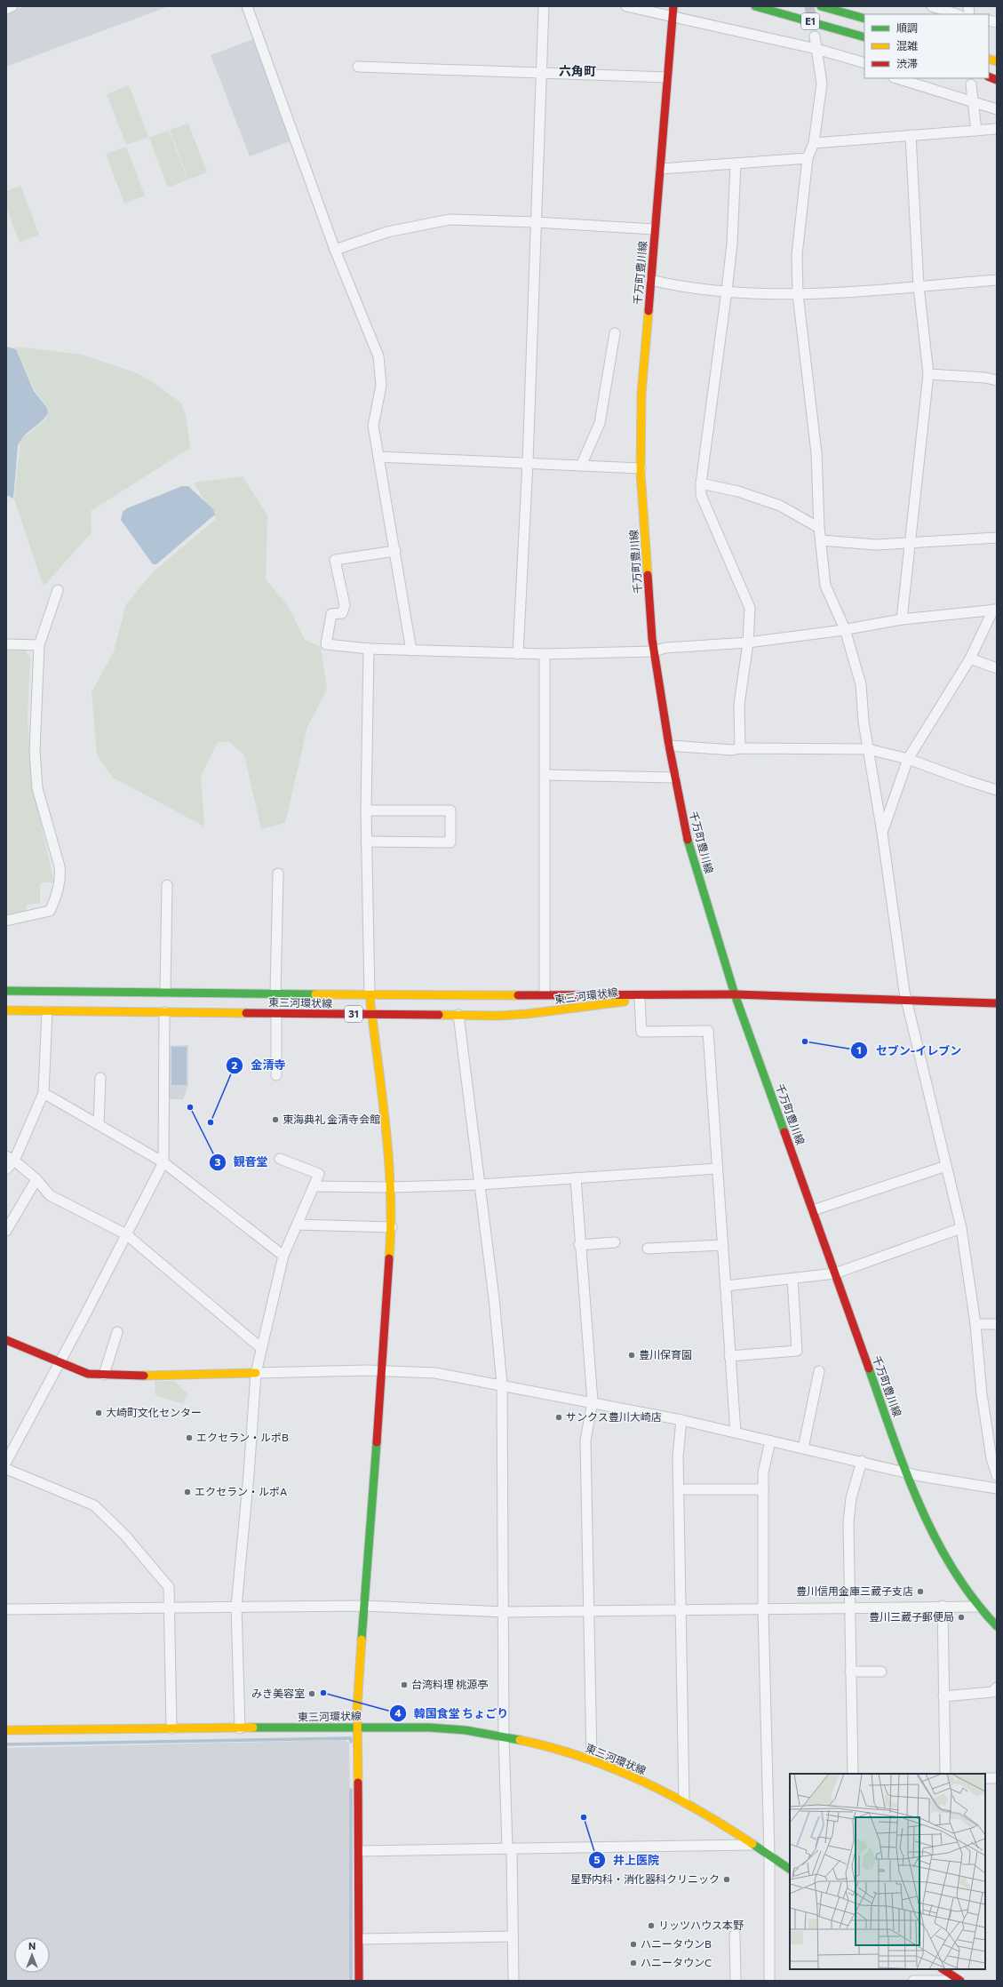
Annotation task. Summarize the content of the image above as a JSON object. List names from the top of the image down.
{
  "streets": {
    "main road": [
      "E1",
      "千万町豊川線",
      "東三河環状線",
      "31"
    ]
  },
  "crossings": [
    ["千万町豊川線", "東三河環状線"]
  ],
  "districts": ["六角町"],
  "places": [
    "セブン-イレブン",
    "観音堂",
    "東海典礼 金清寺会館",
    "金清寺",
    "豊川保育園",
    "大崎町文化センター",
    "サンクス豊川大崎店",
    "エクセラン・ルポB",
    "エクセラン・ルポA",
    "豊川信用金庫三蔵子支店",
    "豊川三蔵子郵便局",
    "台湾料理 桃源亭",
    "韓国食堂 ちょごり",
    "みき美容室",
    "井上医院",
    "星野内科・消化器科クリニック",
    "リッツハウス本野",
    "ハニータウンB",
    "ハニータウンC"
  ],
  "legend": ["順調", "混雑", "渋滞"],
  "north": "top"
}
